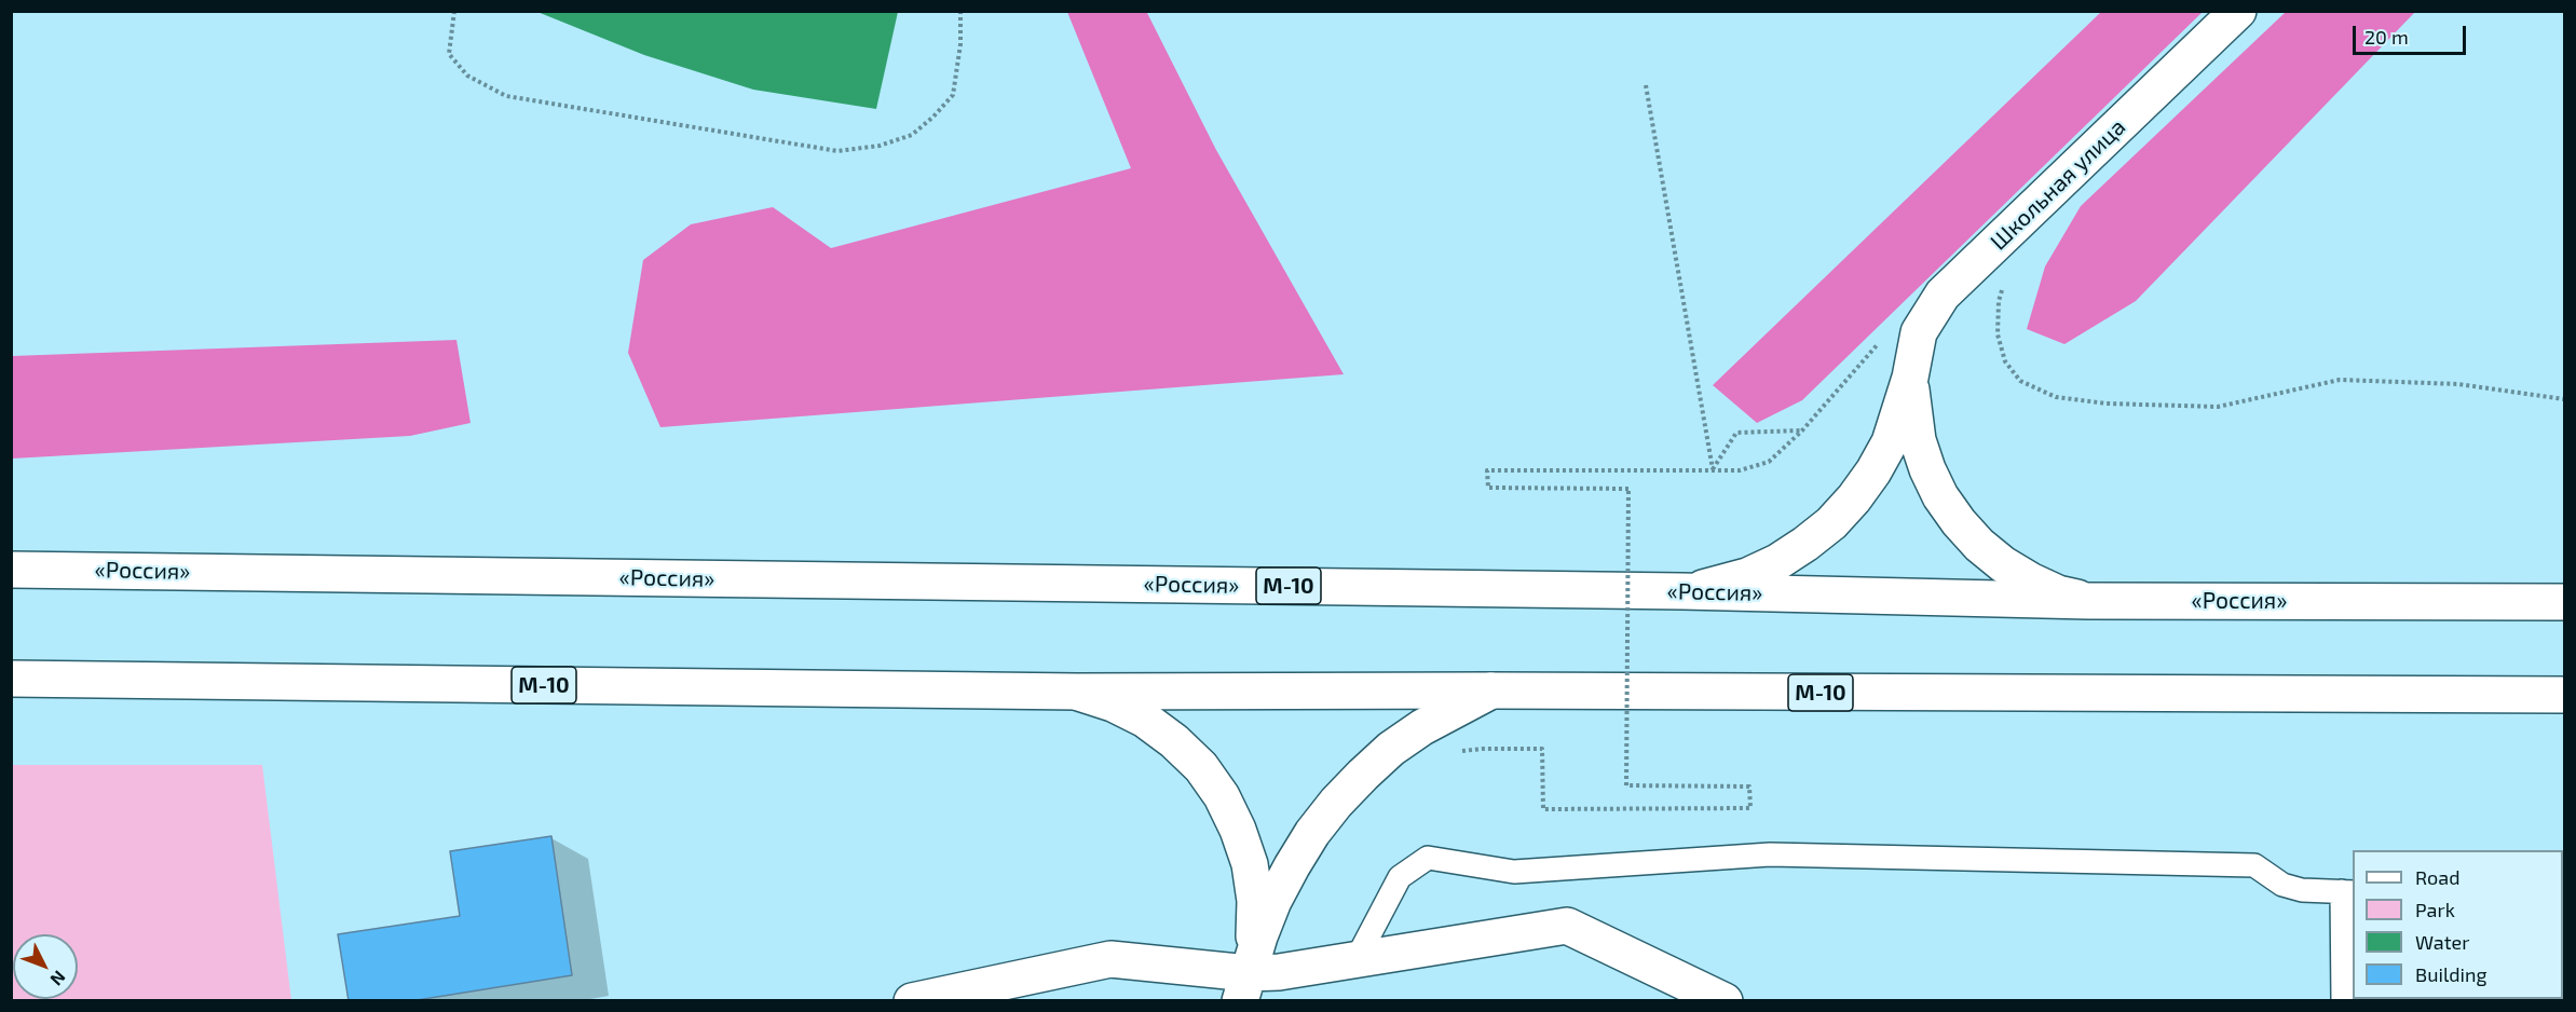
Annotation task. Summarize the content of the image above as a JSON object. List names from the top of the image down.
{
  "streets": {
    "main road": ["Школьная улица", "«Россия»", "М-10"]
  },
  "legend": [
    "Road",
    "Park",
    "Water",
    "Building"
  ],
  "scale_bar": "20 m",
  "north": "bottom right"
}
